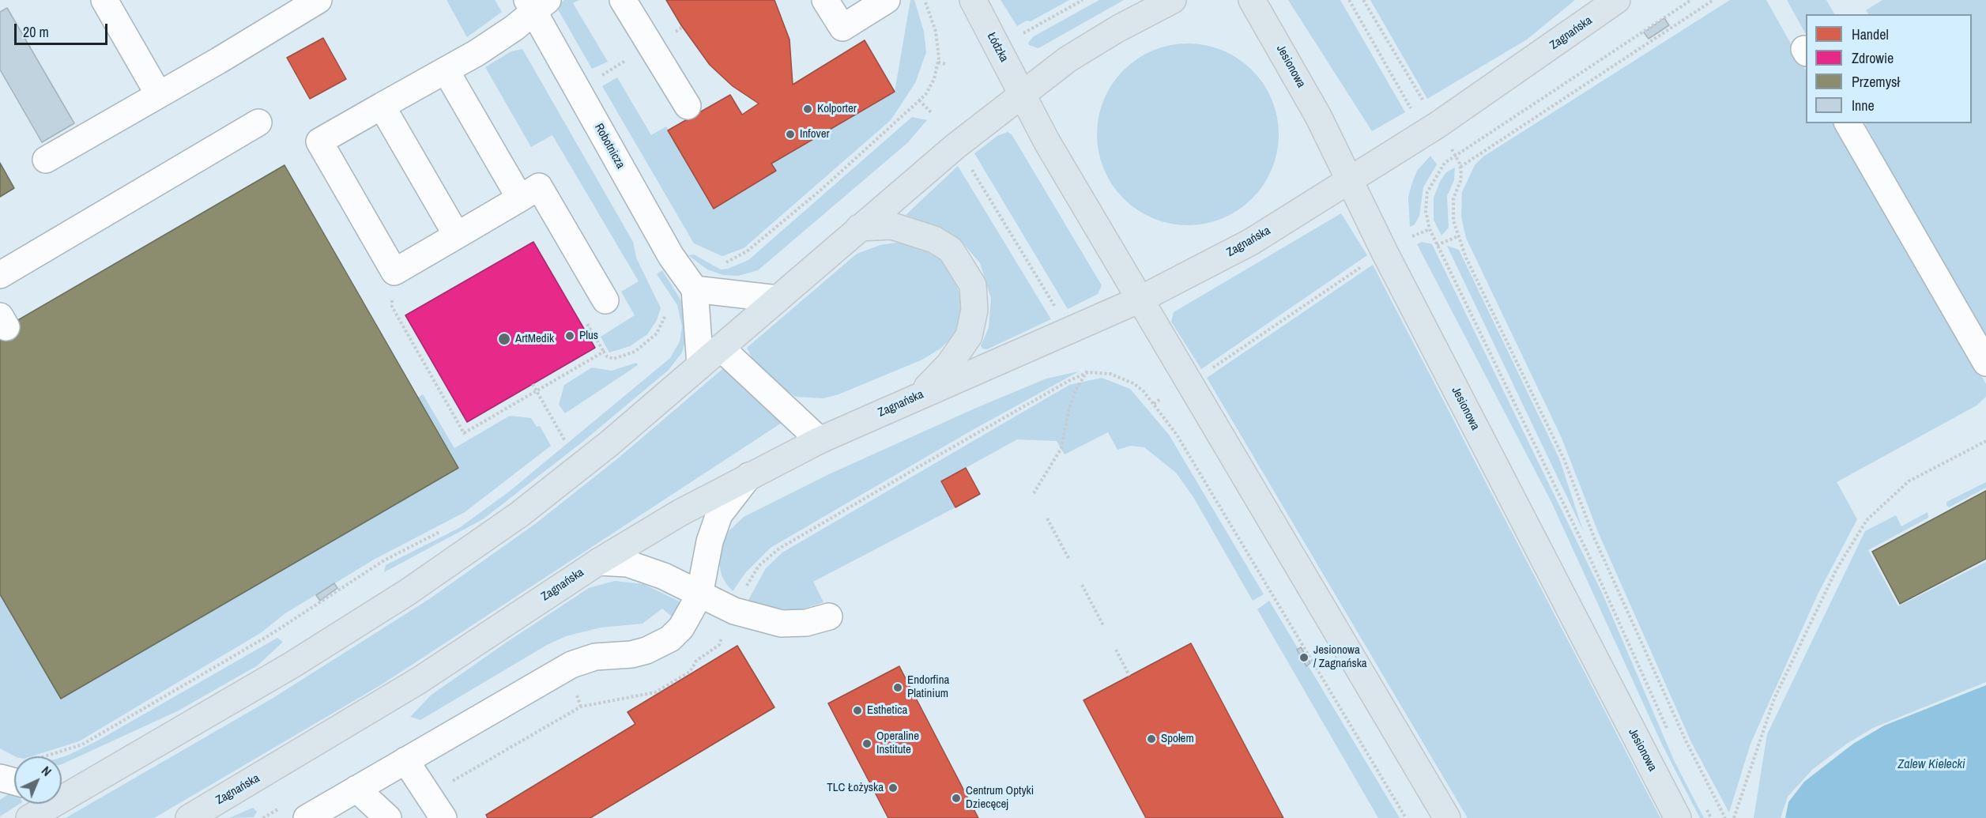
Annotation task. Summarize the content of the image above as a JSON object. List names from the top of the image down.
{
  "streets": {
    "main road": ["Zagnańska", "Łódzka", "Jesionowa"],
    "street": ["Robotnicza"]
  },
  "crossings": [
    ["Zagnańska", "Jesionowa"]
  ],
  "water": ["Zalew Kielecki"],
  "places": [
    "Kolporter",
    "Infover",
    "Plus",
    "ArtMedik",
    "Jesionowa / Zagnańska",
    "Endorfina Platinium",
    "Esthetica",
    "Społem",
    "Operaline Institute",
    "TLC Łożyska",
    "Centrum Optyki Dziecęcej"
  ],
  "legend": [
    "Handel",
    "Zdrowie",
    "Przemysł",
    "Inne"
  ],
  "scale_bar": "20 m",
  "north": "top right"
}
